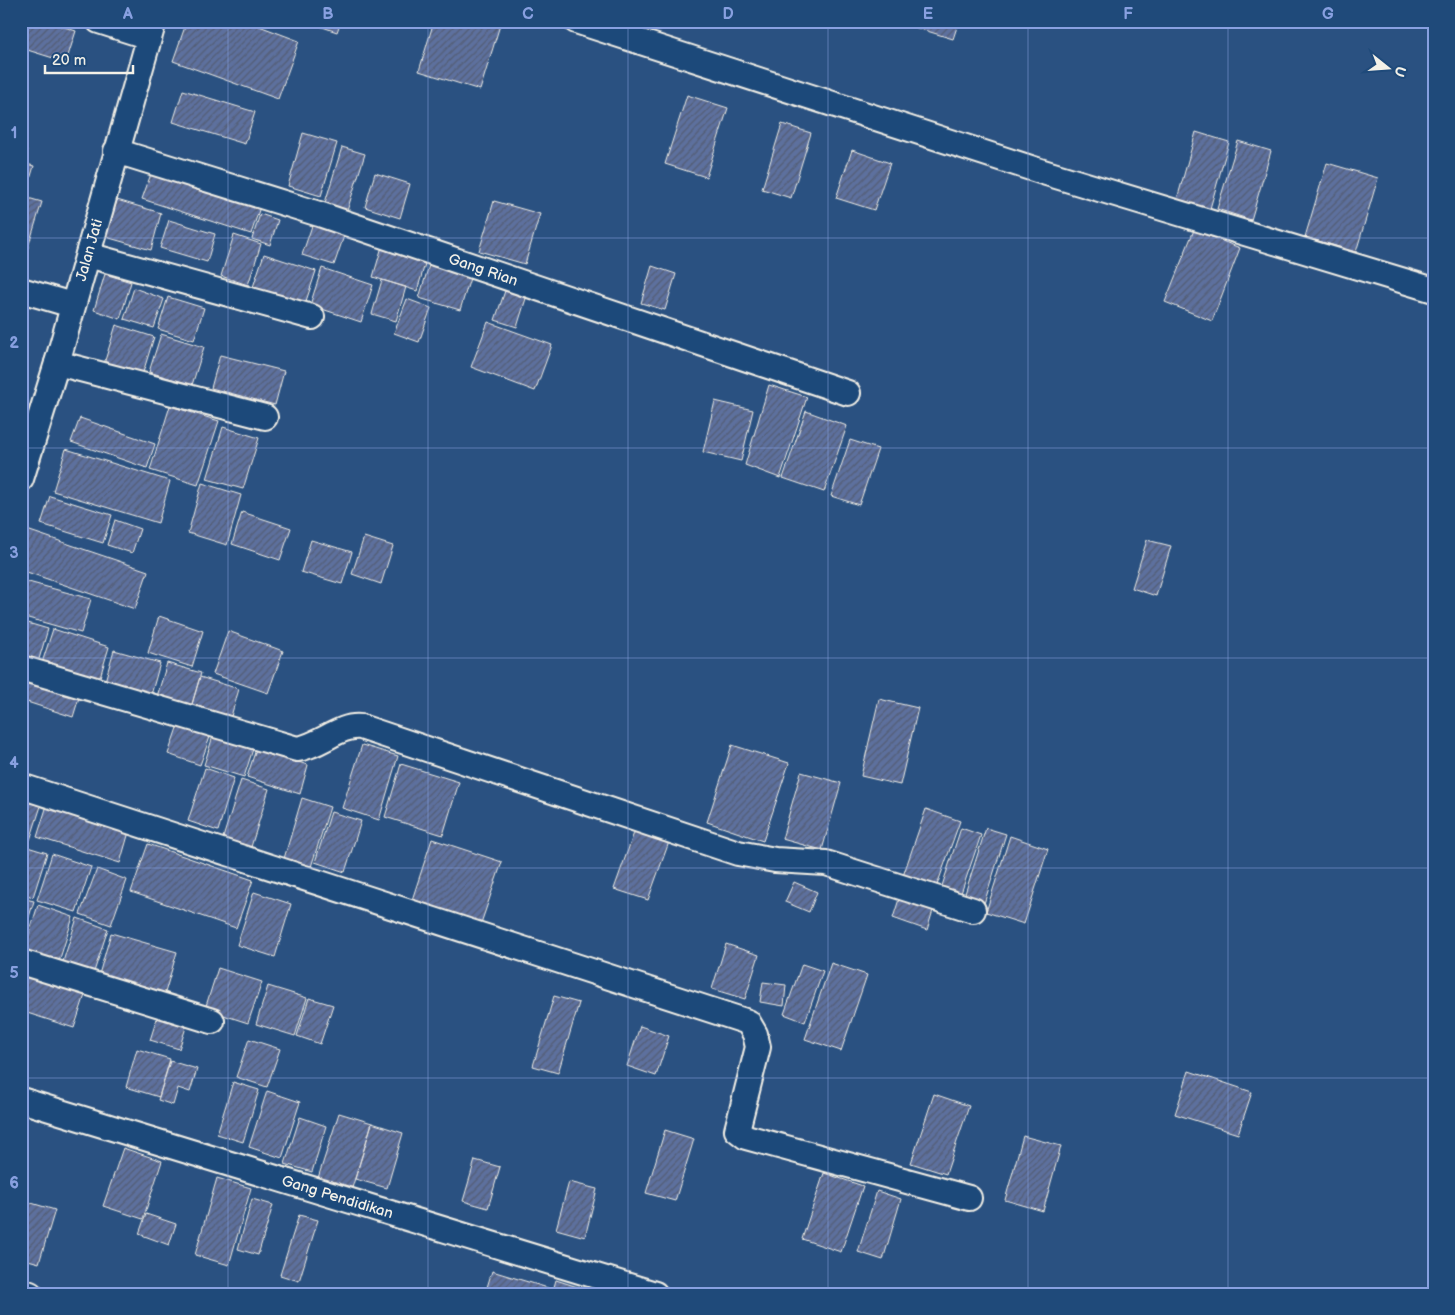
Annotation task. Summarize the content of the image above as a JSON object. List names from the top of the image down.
{
  "streets": {
    "street": ["Jalan Jati", "Gang Rian", "Gang Pendidikan"]
  },
  "crossings": [
    ["Jalan Jati", "Gang Rian"]
  ],
  "scale_bar": "20 m",
  "north": "right",
  "grid": {
    "columns": [
      "A",
      "B",
      "C",
      "D",
      "E",
      "F",
      "G"
    ],
    "rows": [
      "1",
      "2",
      "3",
      "4",
      "5",
      "6"
    ]
  }
}
